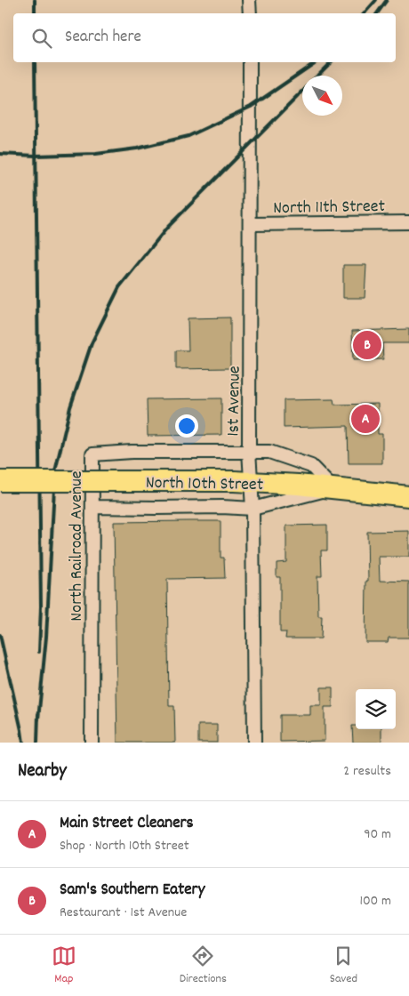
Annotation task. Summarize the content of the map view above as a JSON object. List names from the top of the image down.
{
  "streets": {
    "main road": ["North 10th Street"],
    "street": ["North 11th Street", "1st Avenue", "North Railroad Avenue"]
  },
  "crossings": [
    ["North 11th Street", "1st Avenue"],
    ["1st Avenue", "North 10th Street"],
    ["1st Avenue", "North Railroad Avenue"],
    ["North 10th Street", "North Railroad Avenue"]
  ],
  "north": "bottom right",
  "page": {
    "search": "Search here",
    "pins": ["B", "A"],
    "heading": ["Nearby", "2 results"],
    "list": [
      {
        "mark": "A",
        "name": "Main Street Cleaners",
        "note": "Shop · North 10th Street",
        "value": "90 m"
      },
      {
        "mark": "B",
        "name": "Sam's Southern Eatery",
        "note": "Restaurant · 1st Avenue",
        "value": "100 m"
      }
    ],
    "nav": ["Map", "Directions", "Saved"]
  }
}
